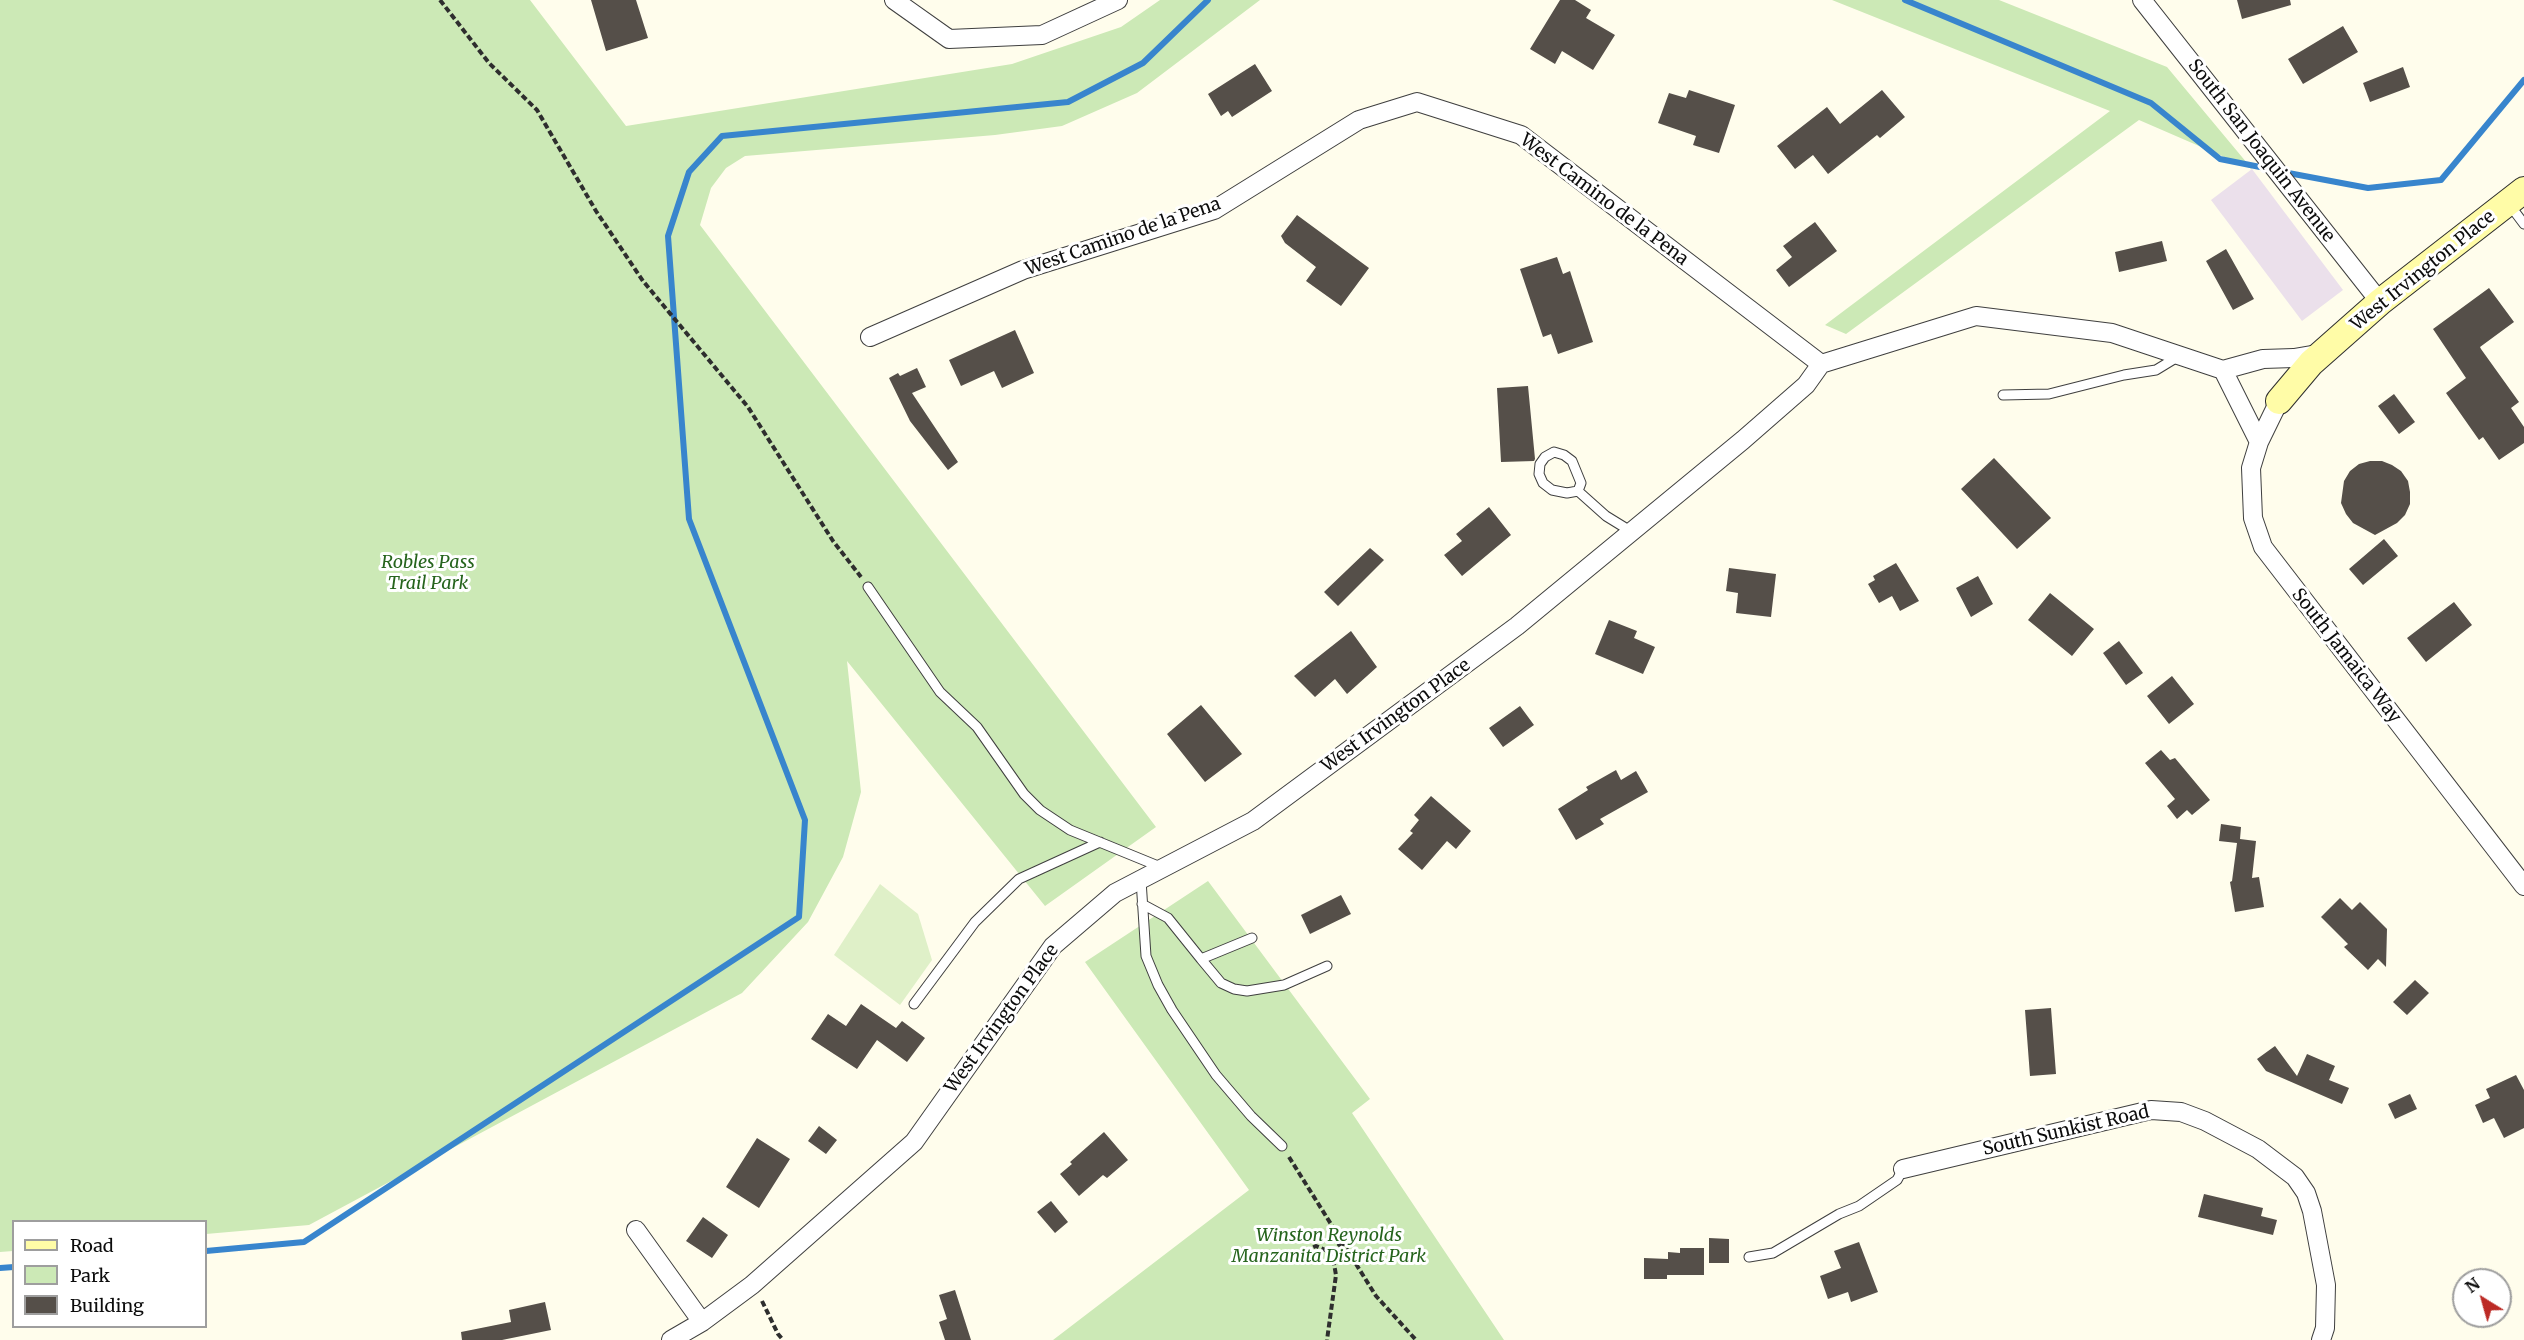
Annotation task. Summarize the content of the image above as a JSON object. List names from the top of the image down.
{
  "streets": {
    "street": [
      "South San Joaquin Avenue",
      "West Camino de la Pena",
      "West Irvington Place",
      "South Jamaica Way",
      "South Sunkist Road"
    ]
  },
  "crossings": [
    ["South San Joaquin Avenue", "West Irvington Place"],
    ["West Camino de la Pena", "West Irvington Place"],
    ["West Irvington Place", "South Jamaica Way"]
  ],
  "parks": ["Robles Pass Trail Park", "Winston Reynolds Manzanita District Park"],
  "legend": ["Road", "Park", "Building"],
  "north": "top left"
}
